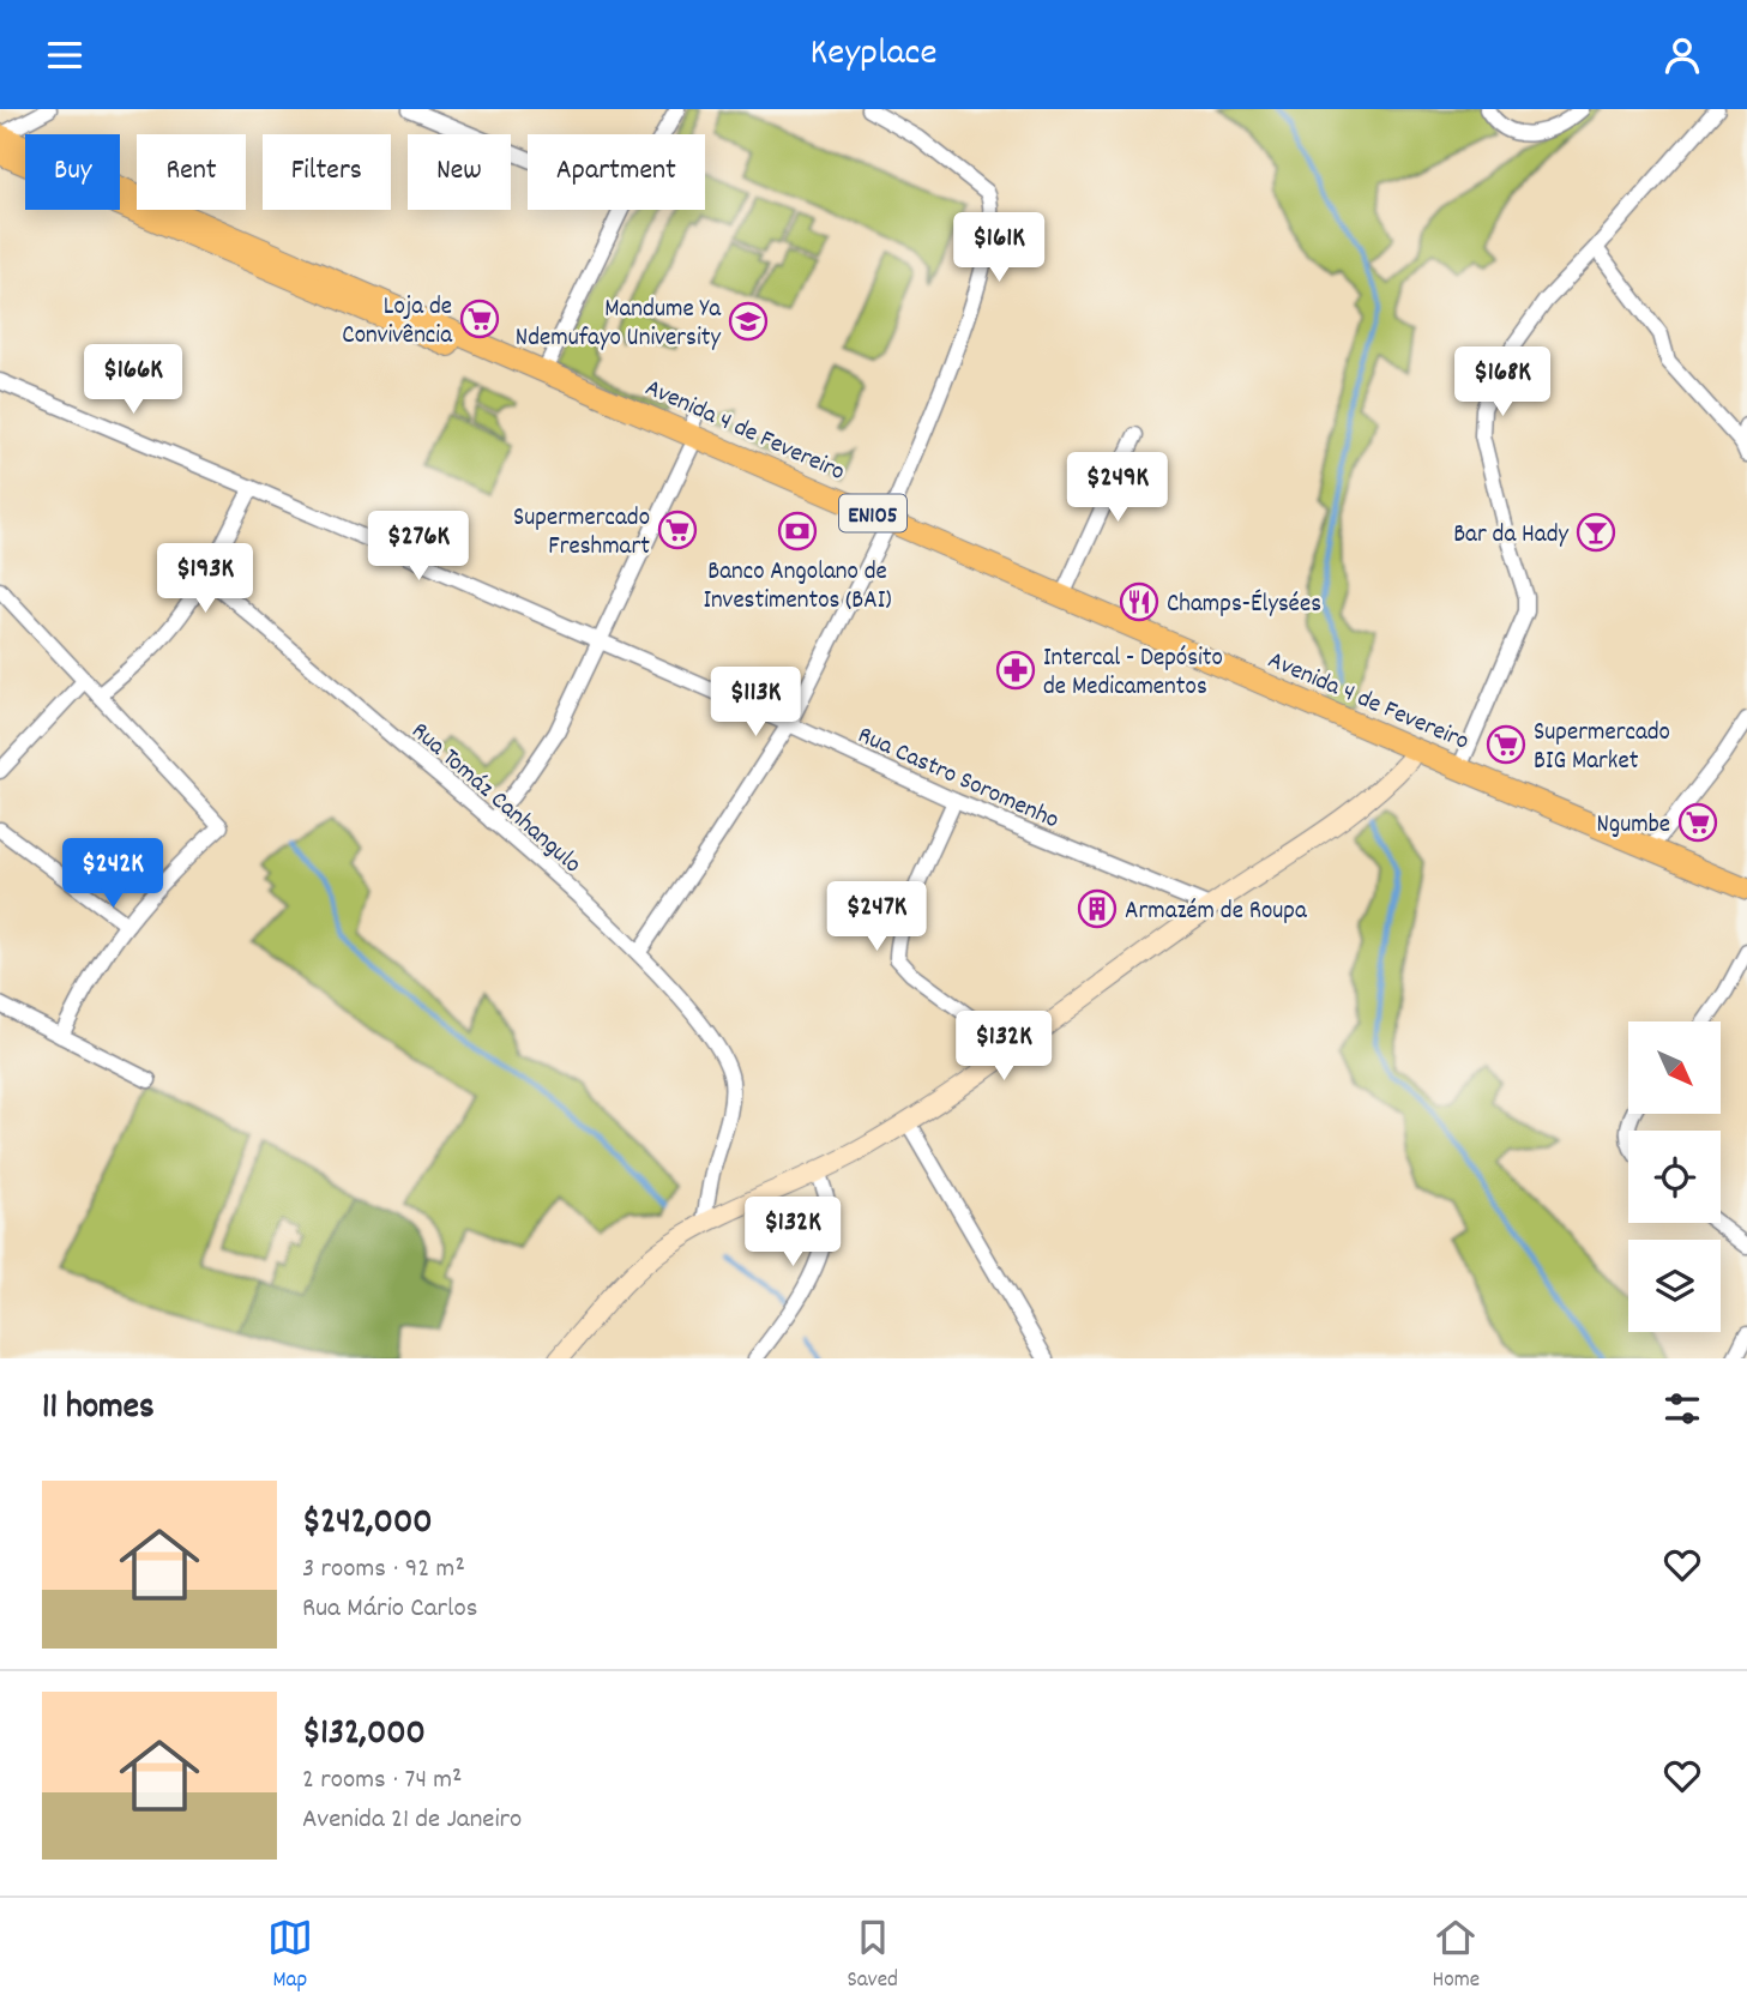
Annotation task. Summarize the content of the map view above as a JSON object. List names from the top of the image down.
{
  "streets": {
    "main road": ["Avenida 4 de Fevereiro", "EN105"],
    "street": ["Rua Castro Soromenho", "Rua Tomáz Canhangulo"]
  },
  "places": {
    "supermarket": [
      "Loja de Convivência",
      "Supermercado Freshmart",
      "Supermercado BIG Market",
      "Ngumbe"
    ],
    "school or university": ["Mandume Ya Ndemufayo University"],
    "bank": ["Banco Angolano de Investimentos (BAI)"],
    "bar": ["Bar da Hady"],
    "restaurant": ["Champs-Élysées"],
    "pharmacy": ["Intercal - Depósito de Medicamentos"],
    "building": ["Armazém de Roupa"]
  },
  "north": "bottom right",
  "page": {
    "header": "Keyplace",
    "chip": [
      "Buy",
      "Rent",
      "Filters",
      "New",
      "Apartment"
    ],
    "price": [
      "$161K",
      "$166K",
      "$168K",
      "$249K",
      "$276K",
      "$193K",
      "$113K",
      "$242K",
      "$247K",
      "$132K",
      "$132K"
    ],
    "heading": "11 homes",
    "list": [
      {
        "name": "$242,000",
        "note": "3 rooms · 92 m² · Rua Mário Carlos"
      },
      {
        "name": "$132,000",
        "note": "2 rooms · 74 m² · Avenida 21 de Janeiro"
      }
    ],
    "tabs": ["Map", "Saved", "Home"]
  }
}
